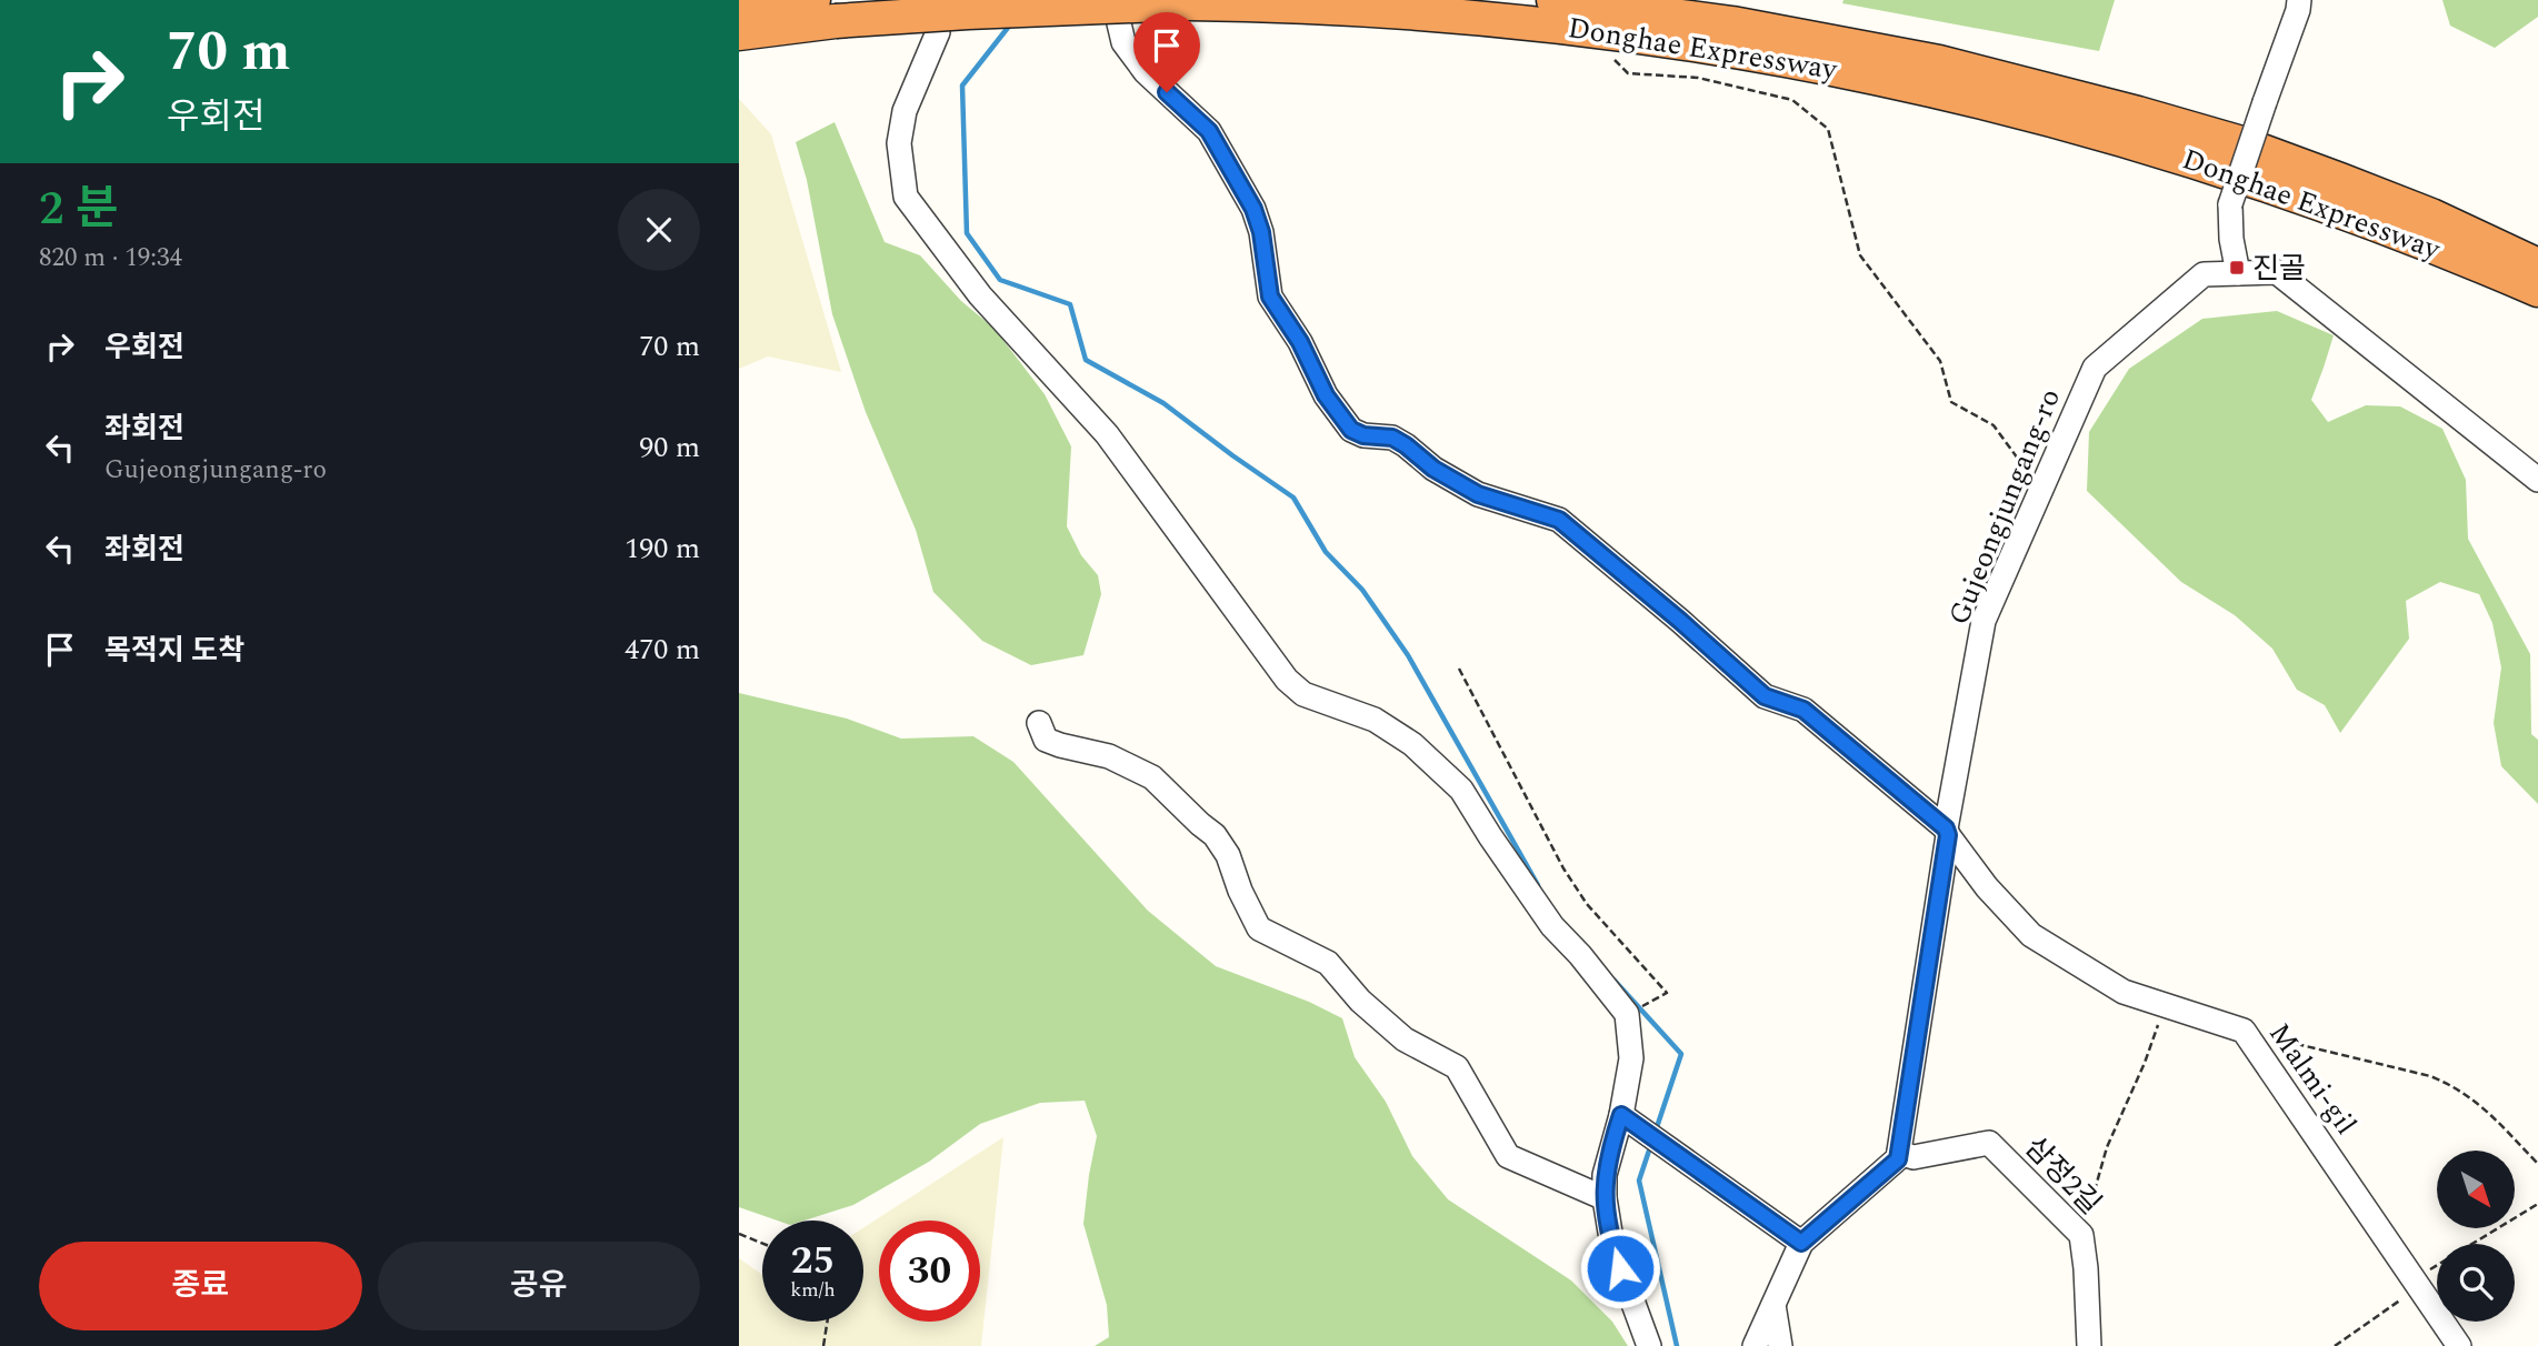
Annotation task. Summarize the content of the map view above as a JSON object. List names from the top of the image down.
{
  "streets": {
    "highway": ["Donghae Expressway"],
    "street": ["Gujeongjungang-ro", "Malmi-gil", "삼정2길"]
  },
  "crossings": [
    ["Gujeongjungang-ro", "Malmi-gil"],
    ["Gujeongjungang-ro", "삼정2길"]
  ],
  "places": {
    "transit": ["진골"]
  },
  "north": "bottom right",
  "page": {
    "turn": ["70 m", "우회전"],
    "heading": ["2 분", "820 m · 19:34"],
    "list": [
      {
        "name": "우회전",
        "value": "70 m"
      },
      {
        "name": "좌회전",
        "note": "Gujeongjungang-ro",
        "value": "90 m"
      },
      {
        "name": "좌회전",
        "value": "190 m"
      },
      {
        "name": "목적지 도착",
        "value": "470 m"
      }
    ],
    "speed": "25 km/h",
    "limit": "30",
    "buttons": ["종료", "공유"]
  }
}
